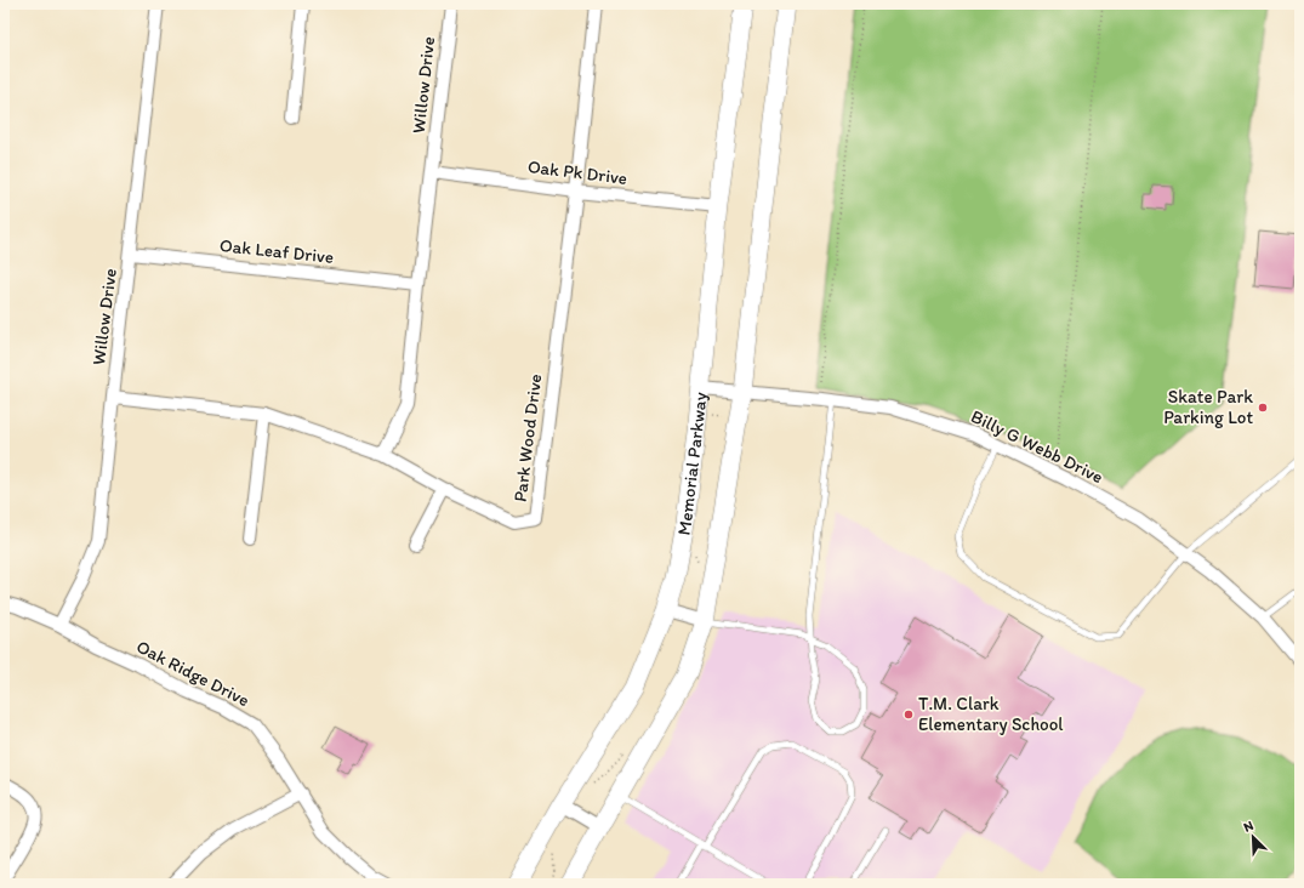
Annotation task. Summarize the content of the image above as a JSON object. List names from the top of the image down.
{
  "streets": {
    "street": [
      "Willow Drive",
      "Oak Pk Drive",
      "Oak Leaf Drive",
      "Park Wood Drive",
      "Billy G Webb Drive",
      "Memorial Parkway",
      "Oak Ridge Drive"
    ]
  },
  "crossings": [
    ["Willow Drive", "Oak Pk Drive"],
    ["Willow Drive", "Oak Leaf Drive"],
    ["Willow Drive", "Park Wood Drive"],
    ["Willow Drive", "Oak Ridge Drive"],
    ["Oak Pk Drive", "Park Wood Drive"],
    ["Oak Pk Drive", "Memorial Parkway"],
    ["Billy G Webb Drive", "Memorial Parkway"]
  ],
  "places": ["Skate Park Parking Lot", "T.M. Clark Elementary School"],
  "north": "top left"
}
